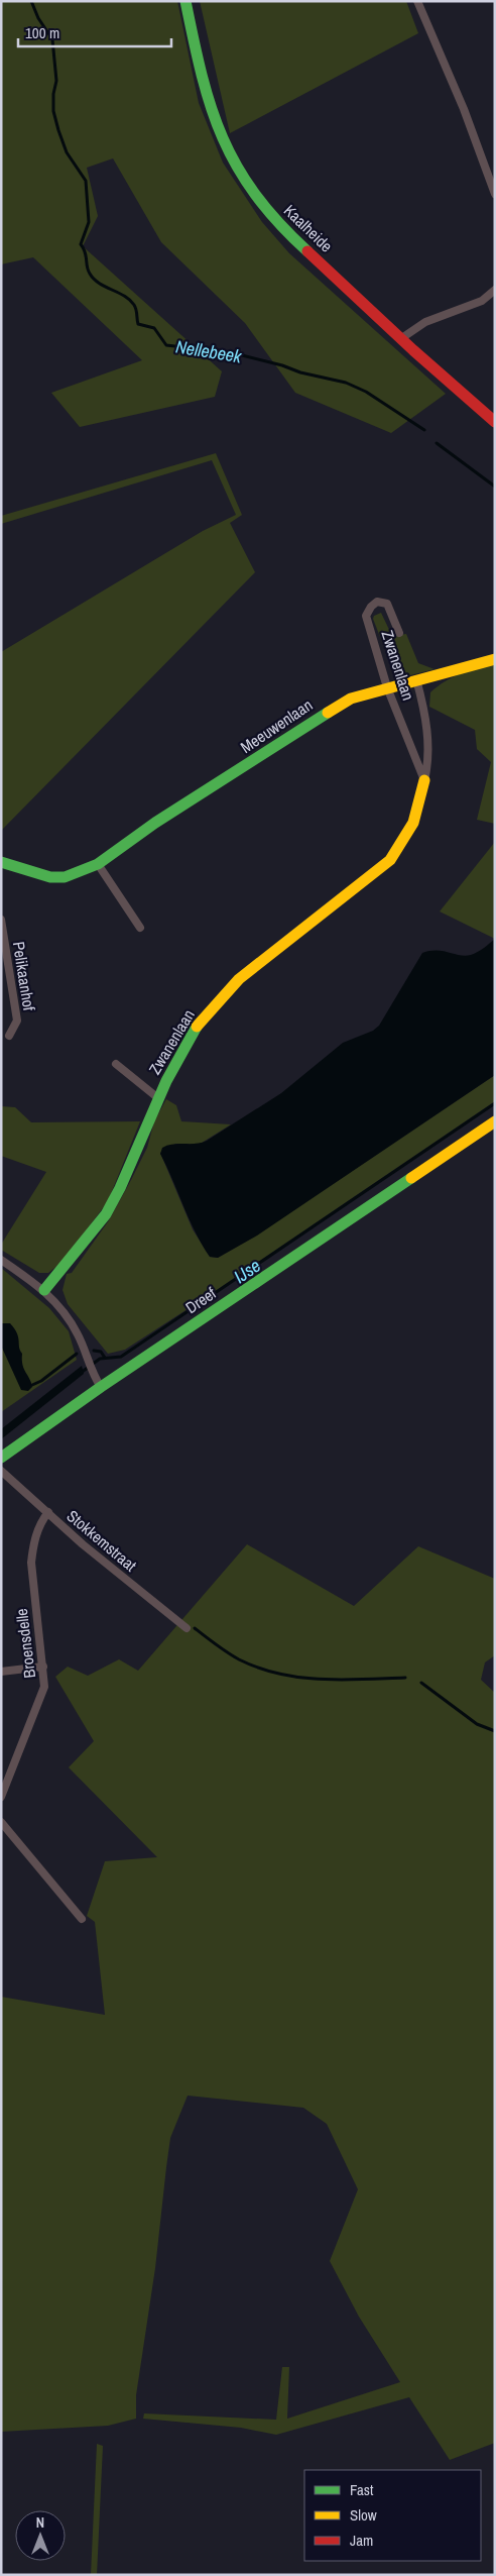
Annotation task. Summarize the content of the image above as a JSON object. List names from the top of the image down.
{
  "streets": {
    "street": [
      "Kaalheide",
      "Zwanenlaan",
      "Meeuwenlaan",
      "Pelikaanhof",
      "Dreef",
      "Stokkemstraat",
      "Broensdelle"
    ]
  },
  "crossings": [
    ["Zwanenlaan", "Meeuwenlaan"],
    ["Stokkemstraat", "Broensdelle"]
  ],
  "water": ["Nellebeek", "IJse"],
  "legend": ["Fast", "Slow", "Jam"],
  "scale_bar": "100 m",
  "north": "top"
}
